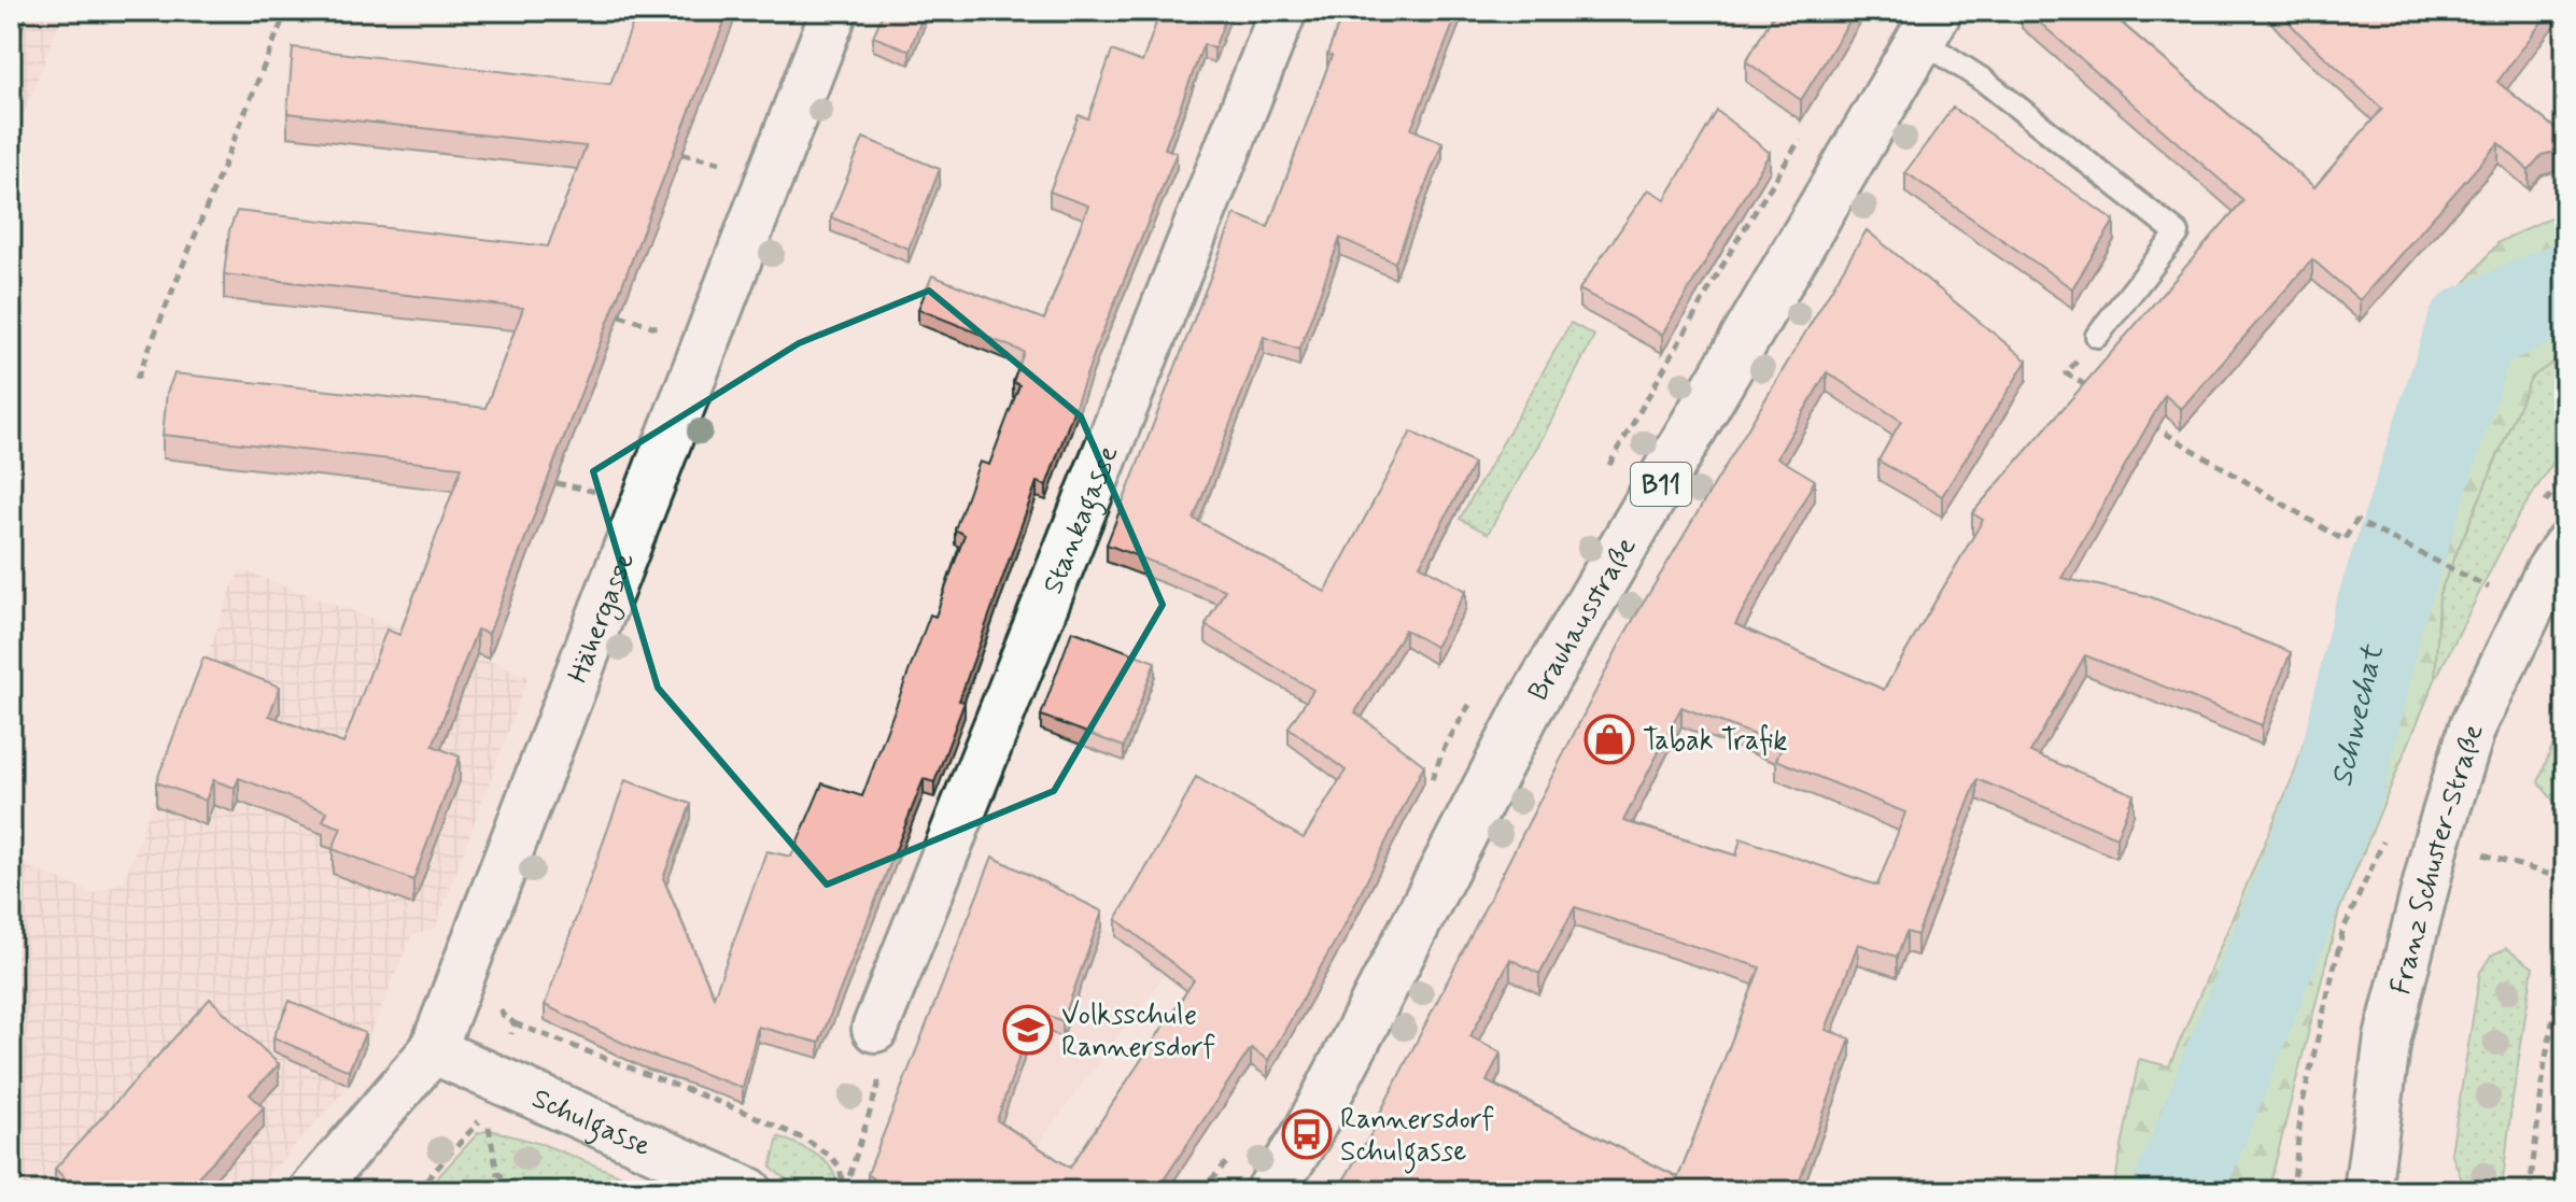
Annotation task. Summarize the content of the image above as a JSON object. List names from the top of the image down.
{
  "streets": {
    "main road": ["B11", "Brauhausstraße"],
    "street": [
      "Stankagasse",
      "Hähergasse",
      "Franz Schuster-Straße",
      "Schulgasse"
    ]
  },
  "crossings": [
    ["Hähergasse", "Schulgasse"]
  ],
  "water": ["Schwechat"],
  "places": {
    "shop": ["Tabak Trafik"],
    "school or university": ["Volksschule Rannersdorf"],
    "bus stop": ["Rannersdorf Schulgasse"]
  }
}
